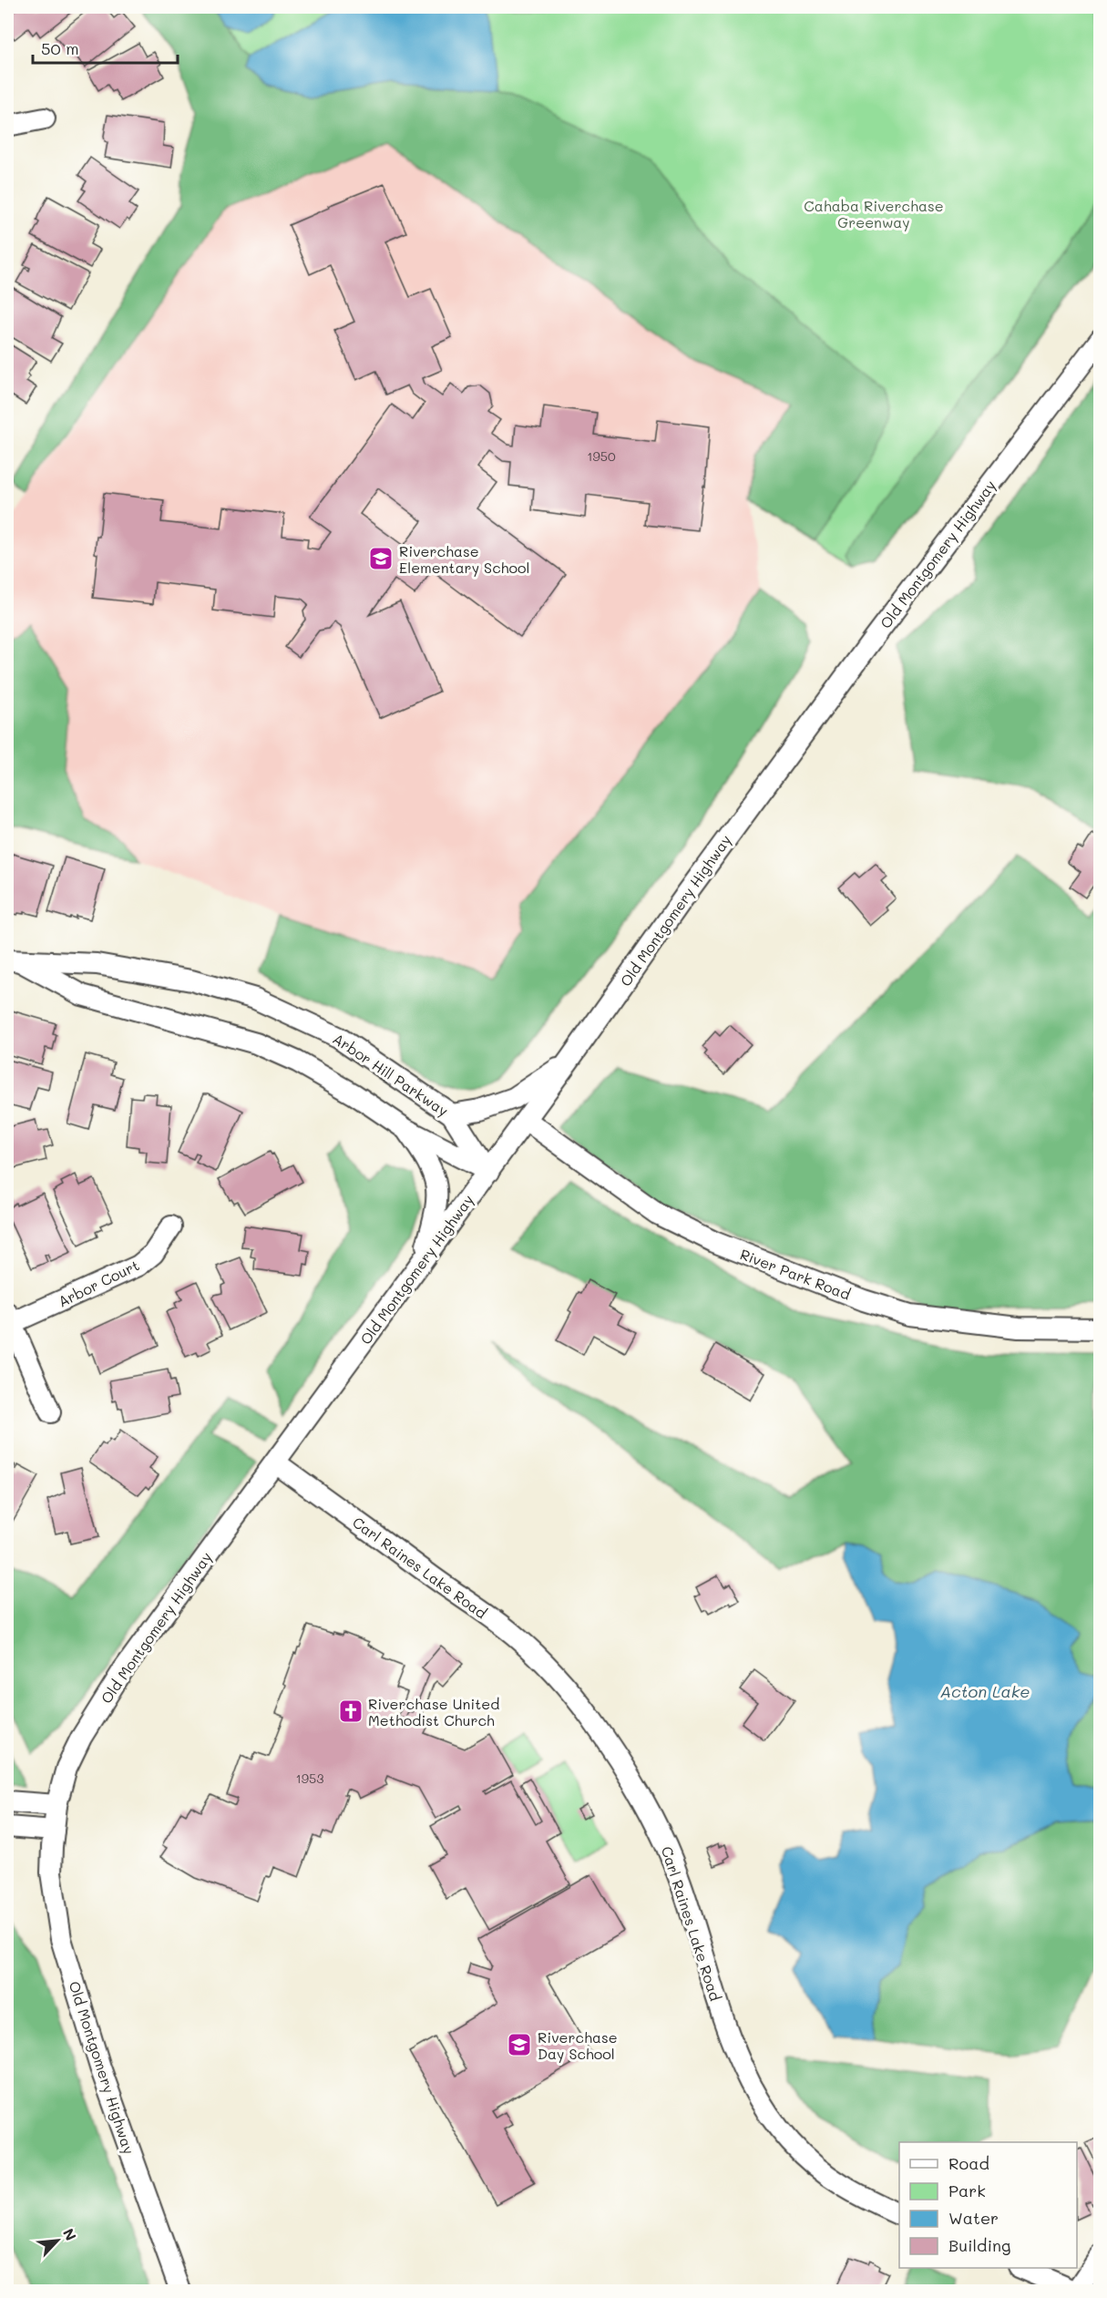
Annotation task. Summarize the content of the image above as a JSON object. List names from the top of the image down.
{
  "streets": {
    "street": [
      "Old Montgomery Highway",
      "Arbor Hill Parkway",
      "River Park Road",
      "Arbor Court",
      "Carl Raines Lake Road"
    ]
  },
  "crossings": [
    ["Old Montgomery Highway", "Arbor Hill Parkway"],
    ["Old Montgomery Highway", "River Park Road"],
    ["Old Montgomery Highway", "Carl Raines Lake Road"]
  ],
  "water": ["Acton Lake"],
  "parks": ["Cahaba Riverchase Greenway"],
  "places": {
    "school or university": ["Riverchase Elementary School", "Riverchase Day School"],
    "church": ["Riverchase United Methodist Church"]
  },
  "house_numbers": ["1950", "1953"],
  "legend": [
    "Road",
    "Park",
    "Water",
    "Building"
  ],
  "scale_bar": "50 m",
  "north": "top right"
}
